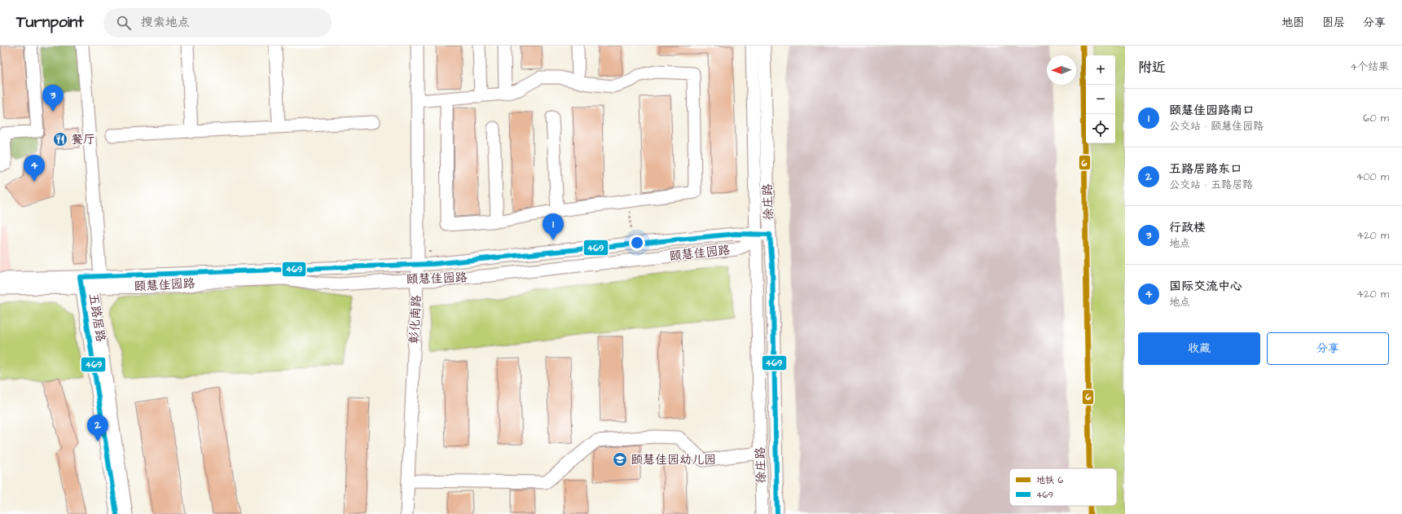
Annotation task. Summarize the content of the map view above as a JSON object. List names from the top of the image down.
{
  "streets": {
    "street": [
      "徐庄路",
      "颐慧佳园路",
      "五路居路",
      "彰化南路"
    ]
  },
  "crossings": [
    ["徐庄路", "颐慧佳园路"],
    ["颐慧佳园路", "五路居路"],
    ["颐慧佳园路", "彰化南路"]
  ],
  "places": {
    "restaurant": ["餐厅"],
    "school or university": ["颐慧佳园幼儿园"]
  },
  "lines": ["metro line 6", "transit line 469"],
  "legend": ["地铁 6", "469"],
  "north": "left",
  "page": {
    "header": "Turnpoint",
    "search": "搜索地点",
    "nav": ["地图", "图层", "分享"],
    "heading": ["附近", "4个结果"],
    "map_buttons": ["+", "−"],
    "pins": [
      "3",
      "4",
      "1",
      "2"
    ],
    "list": [
      {
        "mark": "1",
        "name": "颐慧佳园路南口",
        "note": "公交站 · 颐慧佳园路",
        "value": "60 m"
      },
      {
        "mark": "2",
        "name": "五路居路东口",
        "note": "公交站 · 五路居路",
        "value": "400 m"
      },
      {
        "mark": "3",
        "name": "行政楼",
        "note": "地点",
        "value": "420 m"
      },
      {
        "mark": "4",
        "name": "国际交流中心",
        "note": "地点",
        "value": "420 m"
      }
    ],
    "buttons": ["收藏", "分享"]
  }
}
